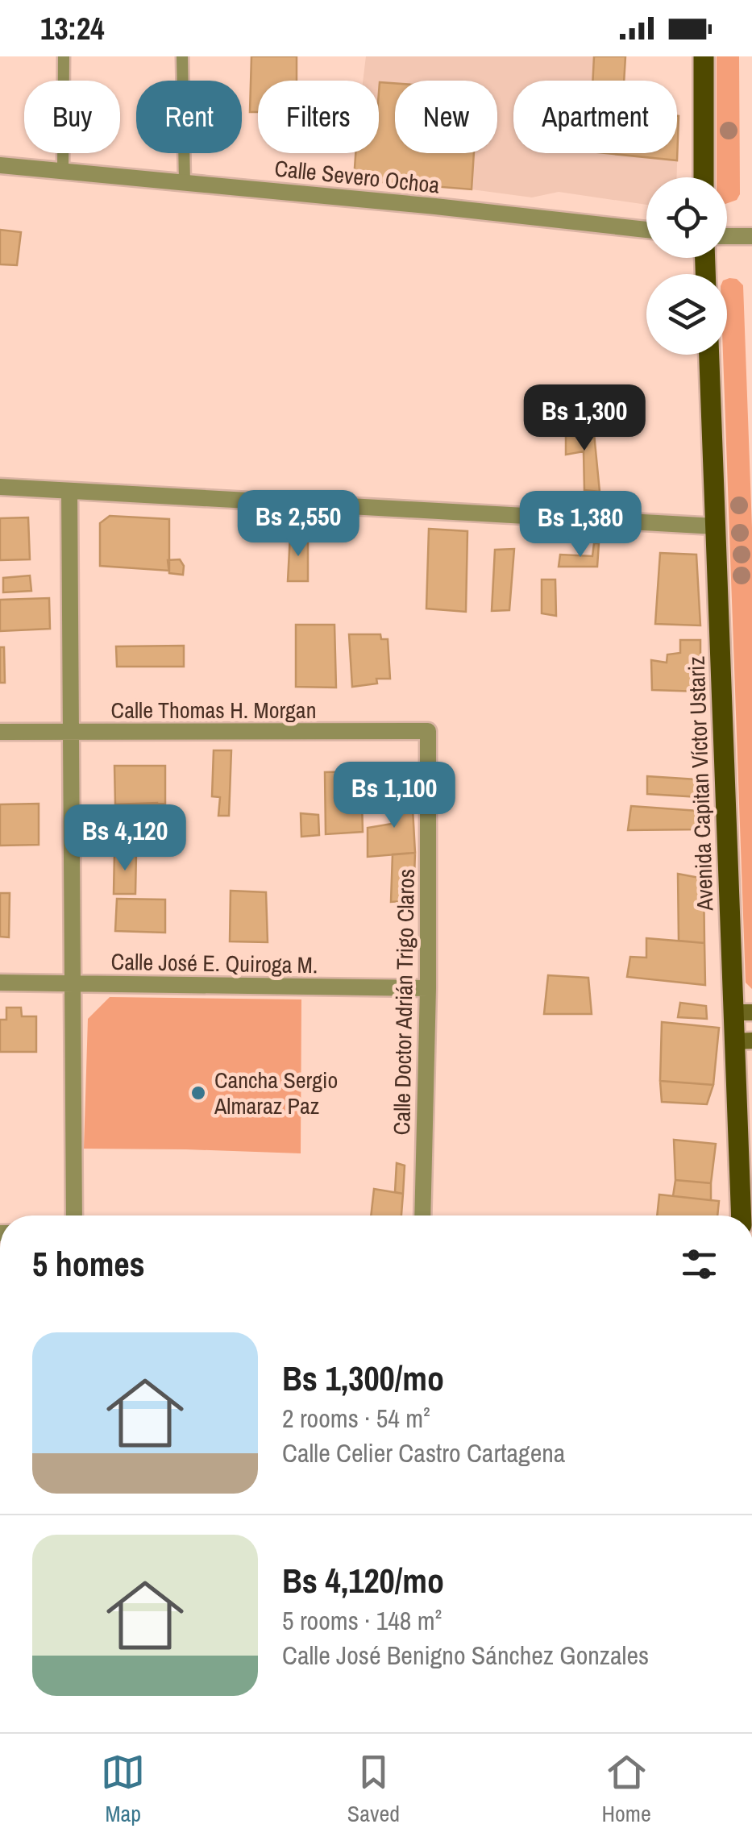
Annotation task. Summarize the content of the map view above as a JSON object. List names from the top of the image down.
{
  "streets": {
    "main road": ["Avenida Capitan Víctor Ustariz"],
    "street": [
      "Calle Severo Ochoa",
      "Calle Thomas H. Morgan",
      "Calle José E. Quiroga M.",
      "Calle Doctor Adrián Trigo Claros"
    ]
  },
  "crossings": [
    ["Calle Thomas H. Morgan", "Calle Doctor Adrián Trigo Claros"],
    ["Calle José E. Quiroga M.", "Calle Doctor Adrián Trigo Claros"]
  ],
  "places": ["Cancha Sergio Almaraz Paz"],
  "page": {
    "status": "13:24",
    "chip": [
      "Buy",
      "Rent",
      "Filters",
      "New",
      "Apartment"
    ],
    "price": [
      "Bs 1,300",
      "Bs 2,550",
      "Bs 1,380",
      "Bs 1,100",
      "Bs 4,120"
    ],
    "heading": "5 homes",
    "list": [
      {
        "name": "Bs 1,300/mo",
        "note": "2 rooms · 54 m² · Calle Celier Castro Cartagena"
      },
      {
        "name": "Bs 4,120/mo",
        "note": "5 rooms · 148 m² · Calle José Benigno Sánchez Gonzales"
      }
    ],
    "tabs": ["Map", "Saved", "Home"]
  }
}
